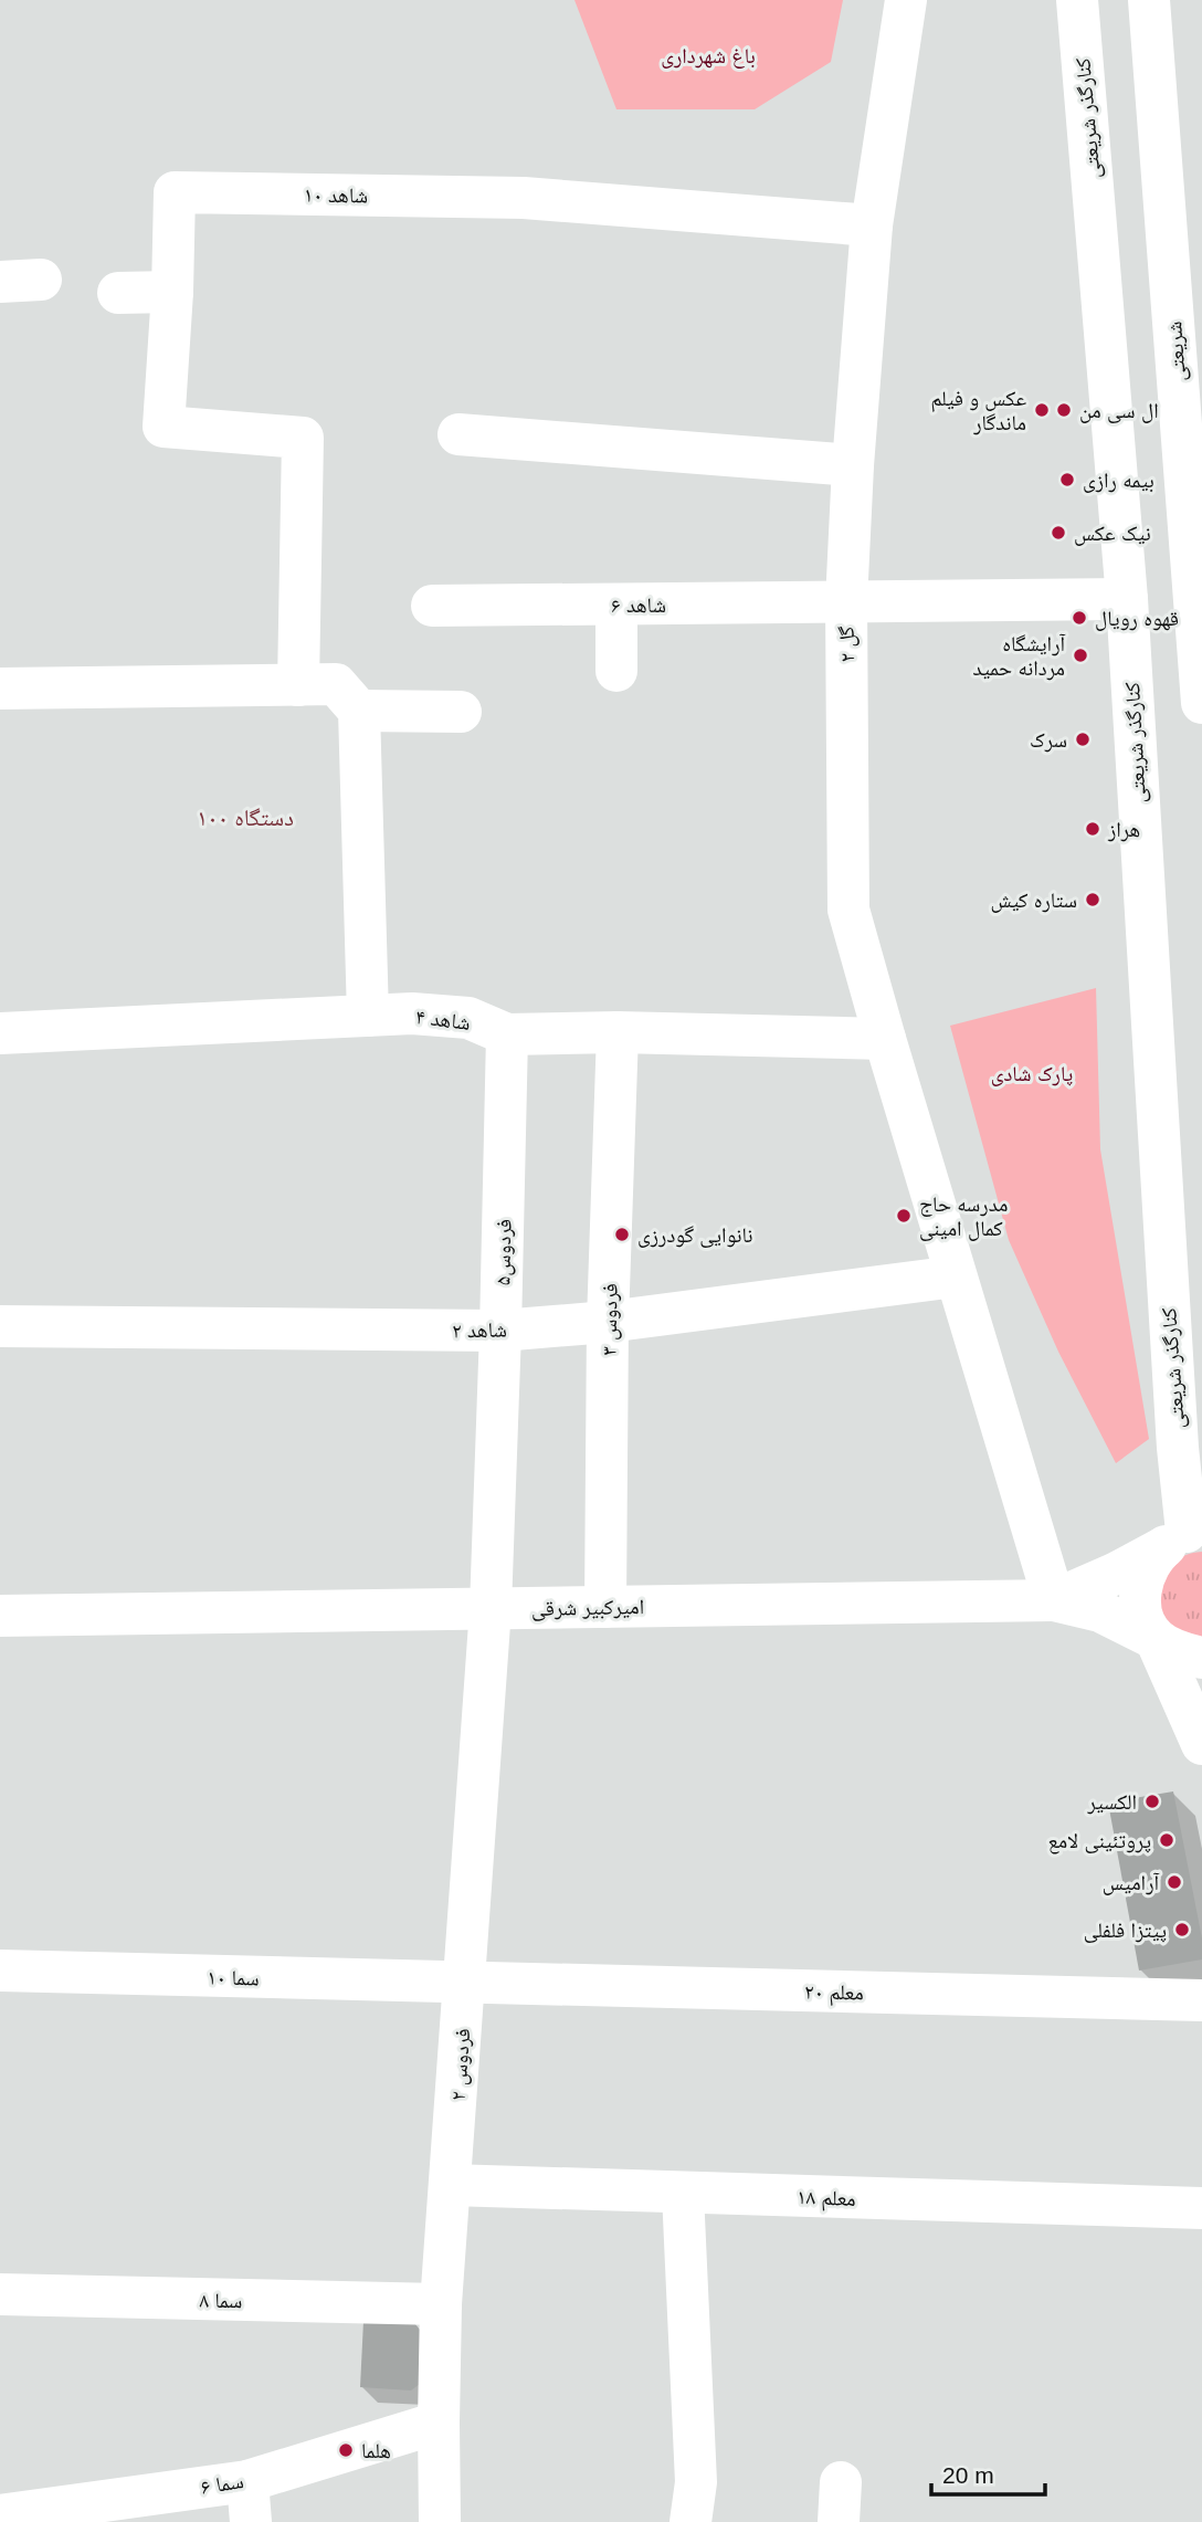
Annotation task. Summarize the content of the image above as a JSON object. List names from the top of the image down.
{
  "streets": {
    "street": [
      "کنارگذر شریعتی",
      "شاهد ۱۰",
      "شریعتی",
      "شاهد ۶",
      "گل ۲",
      "شاهد ۴",
      "فردوس۵",
      "فردوس ۳",
      "شاهد ۲",
      "امیرکبیر شرقی",
      "سما ۱۰",
      "معلم ۲۰",
      "فردوس ۲",
      "معلم ۱۸",
      "سما ۸",
      "سما ۶"
    ]
  },
  "crossings": [
    ["کنارگذر شریعتی", "شاهد ۶"],
    ["کنارگذر شریعتی", "امیرکبیر شرقی"],
    ["شاهد ۱۰", "گل ۲"],
    ["شاهد ۶", "گل ۲"],
    ["گل ۲", "شاهد ۴"],
    ["گل ۲", "شاهد ۲"],
    ["گل ۲", "امیرکبیر شرقی"],
    ["شاهد ۴", "فردوس۵"],
    ["شاهد ۴", "فردوس ۳"],
    ["فردوس۵", "شاهد ۲"],
    ["فردوس۵", "امیرکبیر شرقی"],
    ["فردوس۵", "فردوس ۲"],
    ["فردوس ۳", "شاهد ۲"],
    ["فردوس ۳", "امیرکبیر شرقی"],
    ["امیرکبیر شرقی", "فردوس ۲"],
    ["سما ۱۰", "معلم ۲۰"],
    ["سما ۱۰", "فردوس ۲"],
    ["معلم ۲۰", "فردوس ۲"],
    ["فردوس ۲", "معلم ۱۸"],
    ["فردوس ۲", "سما ۸"],
    ["فردوس ۲", "سما ۶"]
  ],
  "districts": ["۱۰۰ دستگاه"],
  "parks": ["باغ شهرداری", "پارک شادی"],
  "places": [
    "عکس و فیلم ماندگار",
    "ال سی من",
    "بیمه رازی",
    "نیک عکس",
    "قهوه رویال",
    "آرایشگاه مردانه حمید",
    "سرک",
    "هراز",
    "ستاره کیش",
    "مدرسه حاج کمال امینی",
    "نانوایی گودرزی",
    "الکسیر",
    "پروتئینی لامع",
    "آرامیس",
    "پیتزا فلفلی",
    "هلما"
  ],
  "scale_bar": "20 m"
}
